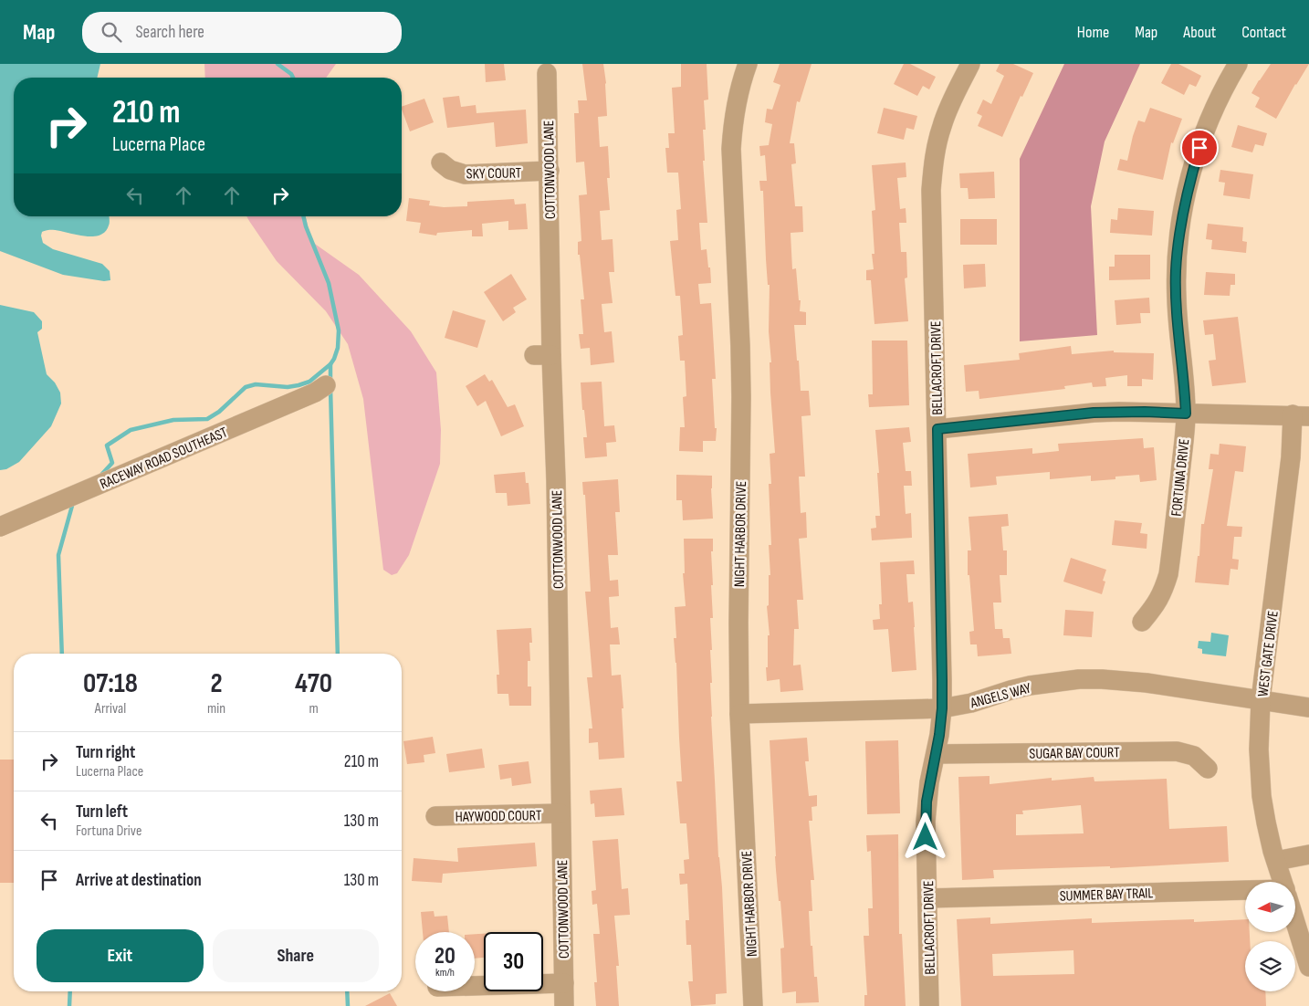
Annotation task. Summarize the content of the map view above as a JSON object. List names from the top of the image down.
{
  "streets": {
    "street": [
      "COTTONWOOD LANE",
      "SKY COURT",
      "BELLACROFT DRIVE",
      "RACEWAY ROAD SOUTHEAST",
      "FORTUNA DRIVE",
      "NIGHT HARBOR DRIVE",
      "WEST GATE DRIVE",
      "ANGELS WAY",
      "SUGAR BAY COURT",
      "HAYWOOD COURT",
      "SUMMER BAY TRAIL"
    ]
  },
  "crossings": [
    ["COTTONWOOD LANE", "SKY COURT"],
    ["COTTONWOOD LANE", "HAYWOOD COURT"],
    ["BELLACROFT DRIVE", "ANGELS WAY"],
    ["BELLACROFT DRIVE", "SUGAR BAY COURT"],
    ["BELLACROFT DRIVE", "SUMMER BAY TRAIL"],
    ["NIGHT HARBOR DRIVE", "ANGELS WAY"],
    ["WEST GATE DRIVE", "ANGELS WAY"]
  ],
  "north": "left",
  "page": {
    "header": "Map",
    "search": "Search here",
    "nav": [
      "Home",
      "Map",
      "About",
      "Contact"
    ],
    "turn": ["210 m", "Lucerna Place"],
    "eta": [
      "07:18",
      "Arrival",
      "2",
      "min",
      "470",
      "m"
    ],
    "list": [
      {
        "name": "Turn right",
        "note": "Lucerna Place",
        "value": "210 m"
      },
      {
        "name": "Turn left",
        "note": "Fortuna Drive",
        "value": "130 m"
      },
      {
        "name": "Arrive at destination",
        "value": "130 m"
      }
    ],
    "buttons": ["Exit", "Share"],
    "speed": "20 km/h",
    "limit": "30"
  }
}
